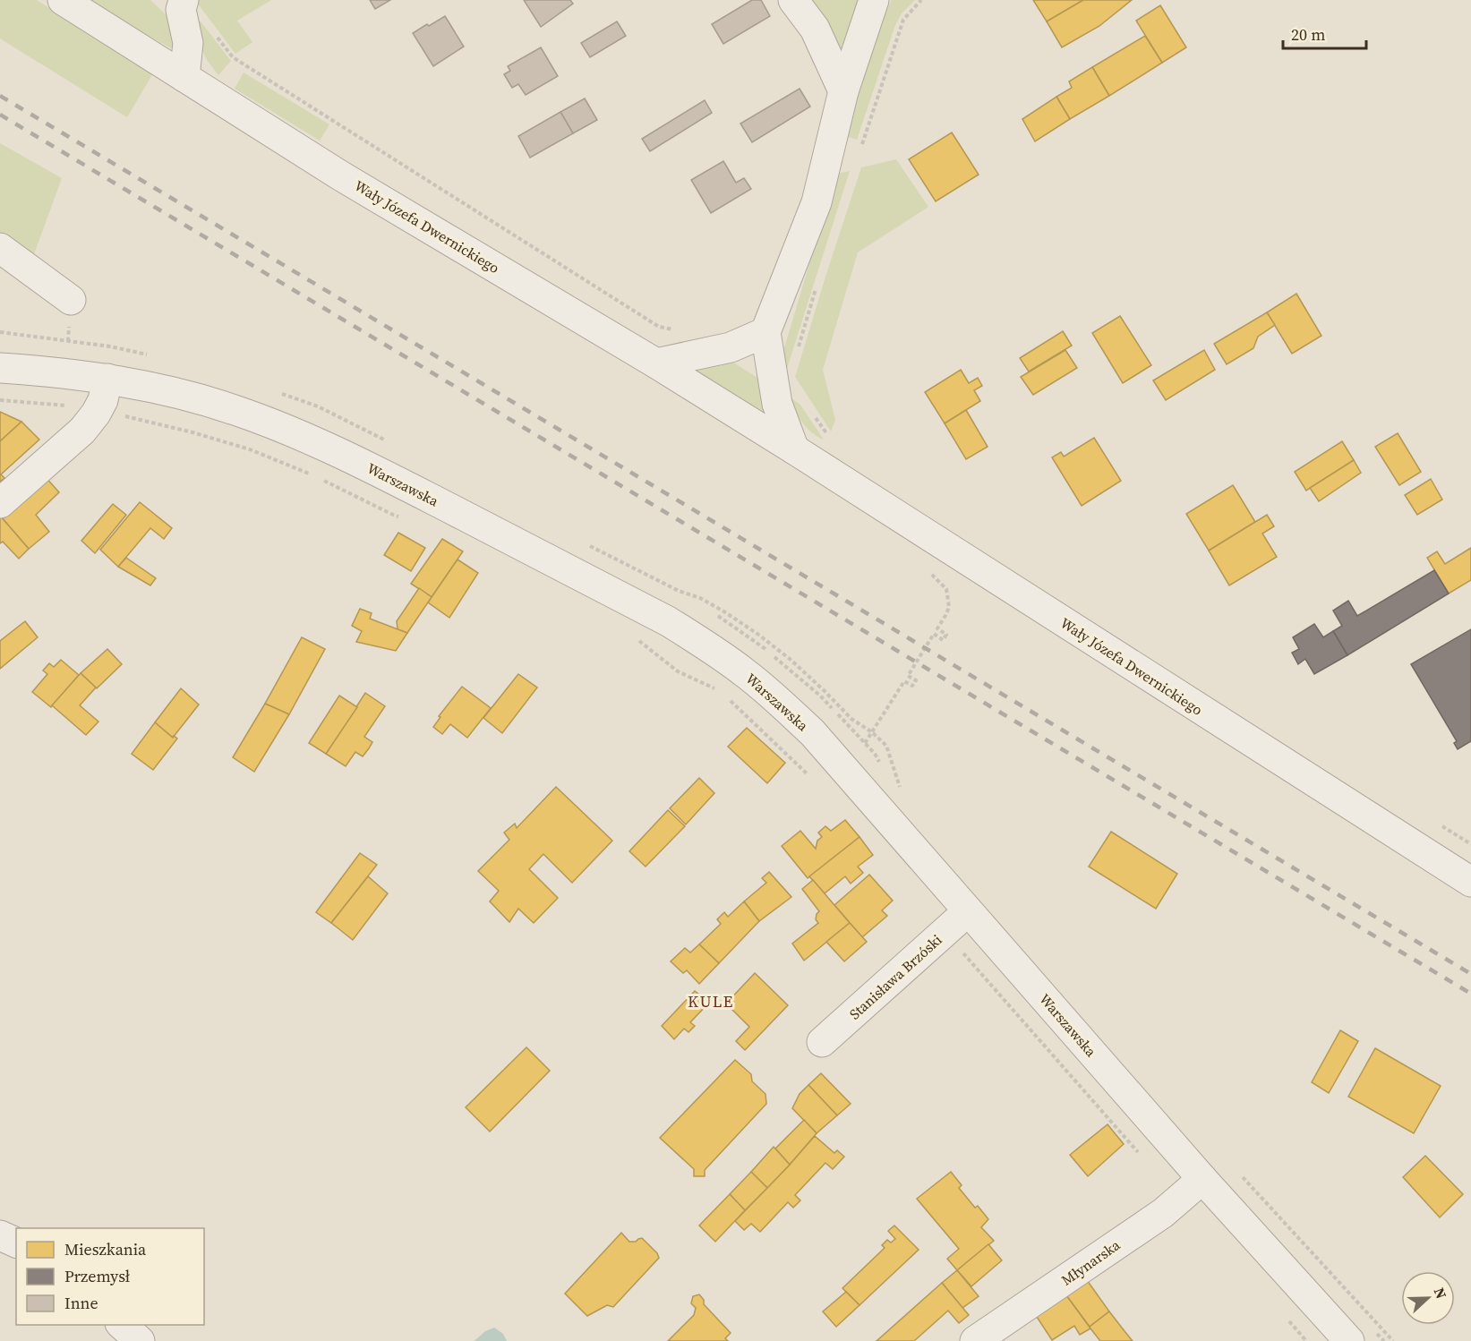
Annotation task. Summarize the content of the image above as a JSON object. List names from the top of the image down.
{
  "streets": {
    "street": [
      "Wały Józefa Dwernickiego",
      "Warszawska",
      "Stanisława Brzóski",
      "Młynarska"
    ]
  },
  "crossings": [
    ["Warszawska", "Stanisława Brzóski"],
    ["Warszawska", "Młynarska"]
  ],
  "districts": ["KULE"],
  "legend": ["Mieszkania", "Przemysł", "Inne"],
  "scale_bar": "20 m",
  "north": "right"
}
